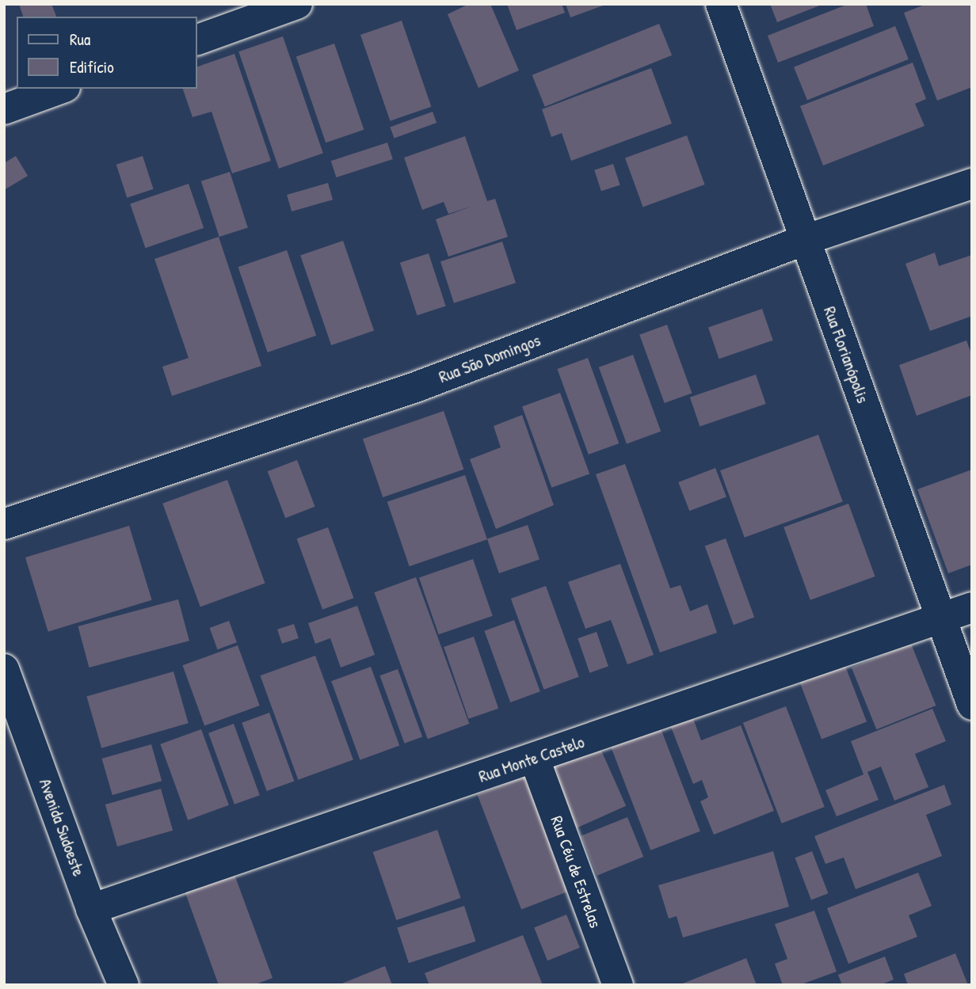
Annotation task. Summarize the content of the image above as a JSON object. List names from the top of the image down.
{
  "streets": {
    "street": [
      "Rua Florianópolis",
      "Rua São Domingos",
      "Rua Monte Castelo",
      "Avenida Sudoeste",
      "Rua Céu de Estrelas"
    ]
  },
  "crossings": [
    ["Rua Florianópolis", "Rua São Domingos"],
    ["Rua Florianópolis", "Rua Monte Castelo"],
    ["Rua Monte Castelo", "Avenida Sudoeste"],
    ["Rua Monte Castelo", "Rua Céu de Estrelas"]
  ],
  "legend": ["Rua", "Edifício"]
}
